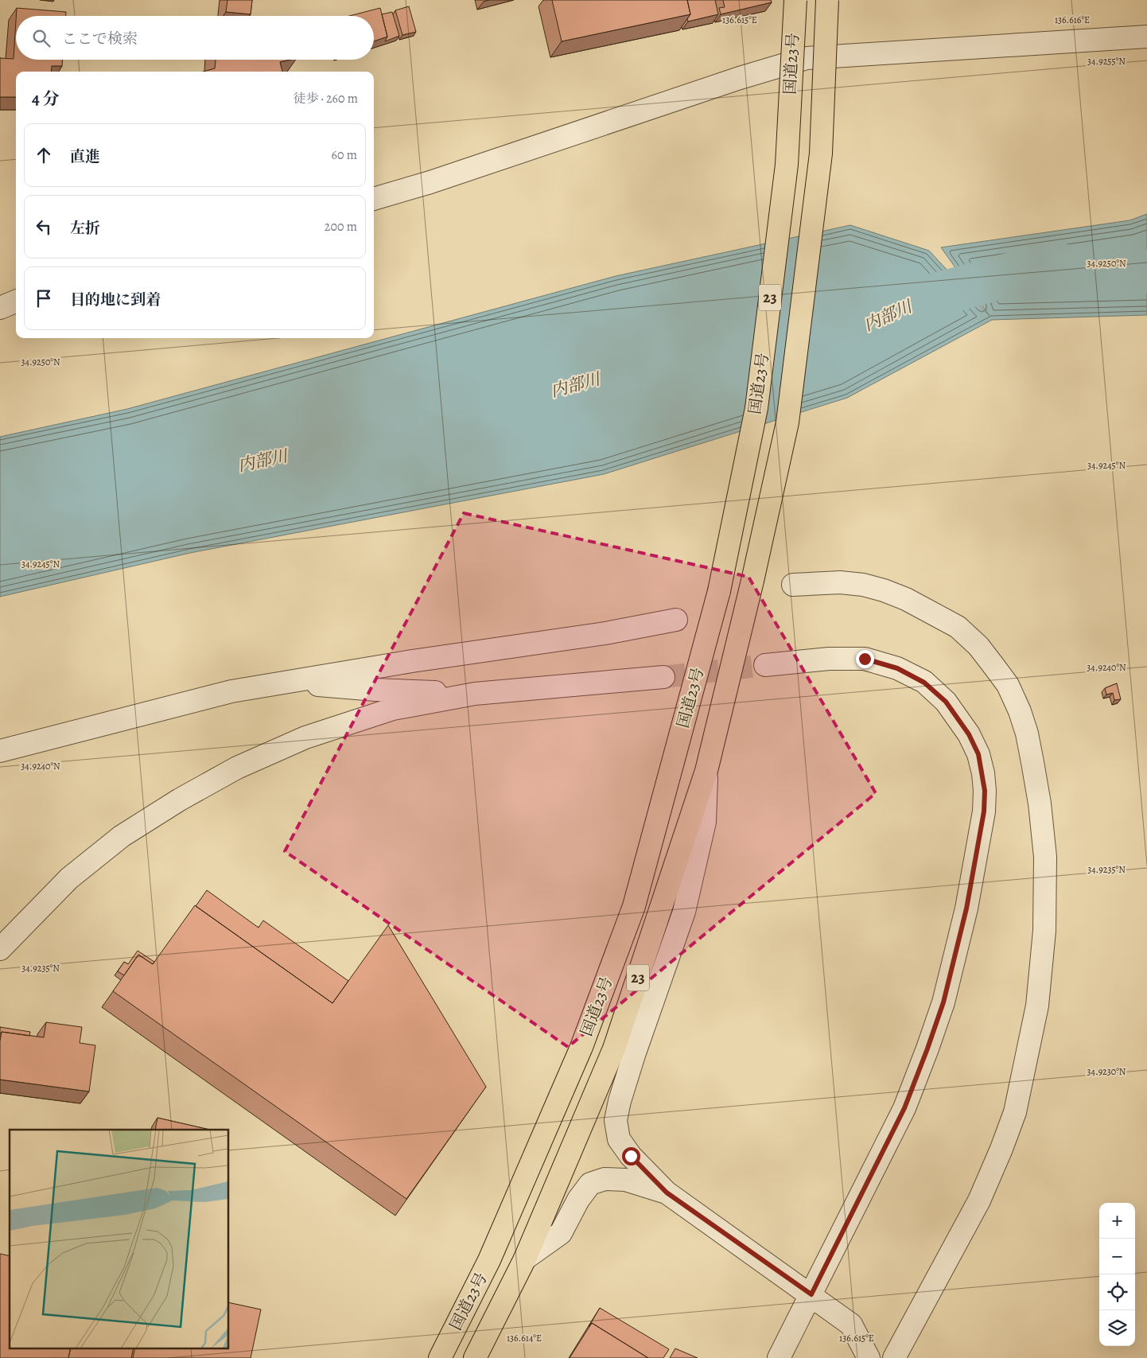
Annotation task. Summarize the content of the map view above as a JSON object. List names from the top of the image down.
{
  "streets": {
    "highway": ["国道23号", "23"]
  },
  "water": ["内部川"],
  "page": {
    "search": "ここで検索",
    "heading": ["4 分", "徒歩 · 260 m"],
    "list": [
      ["直進", "60 m"],
      ["左折", "200 m"],
      "目的地に到着"
    ],
    "map_buttons": ["+", "−"]
  },
  "coordinates": [
    "136.615°E",
    "136.616°E",
    "34.9255°N",
    "34.9250°N",
    "34.9245°N",
    "34.9240°N",
    "34.9235°N",
    "34.9230°N",
    "136.614°E"
  ]
}
